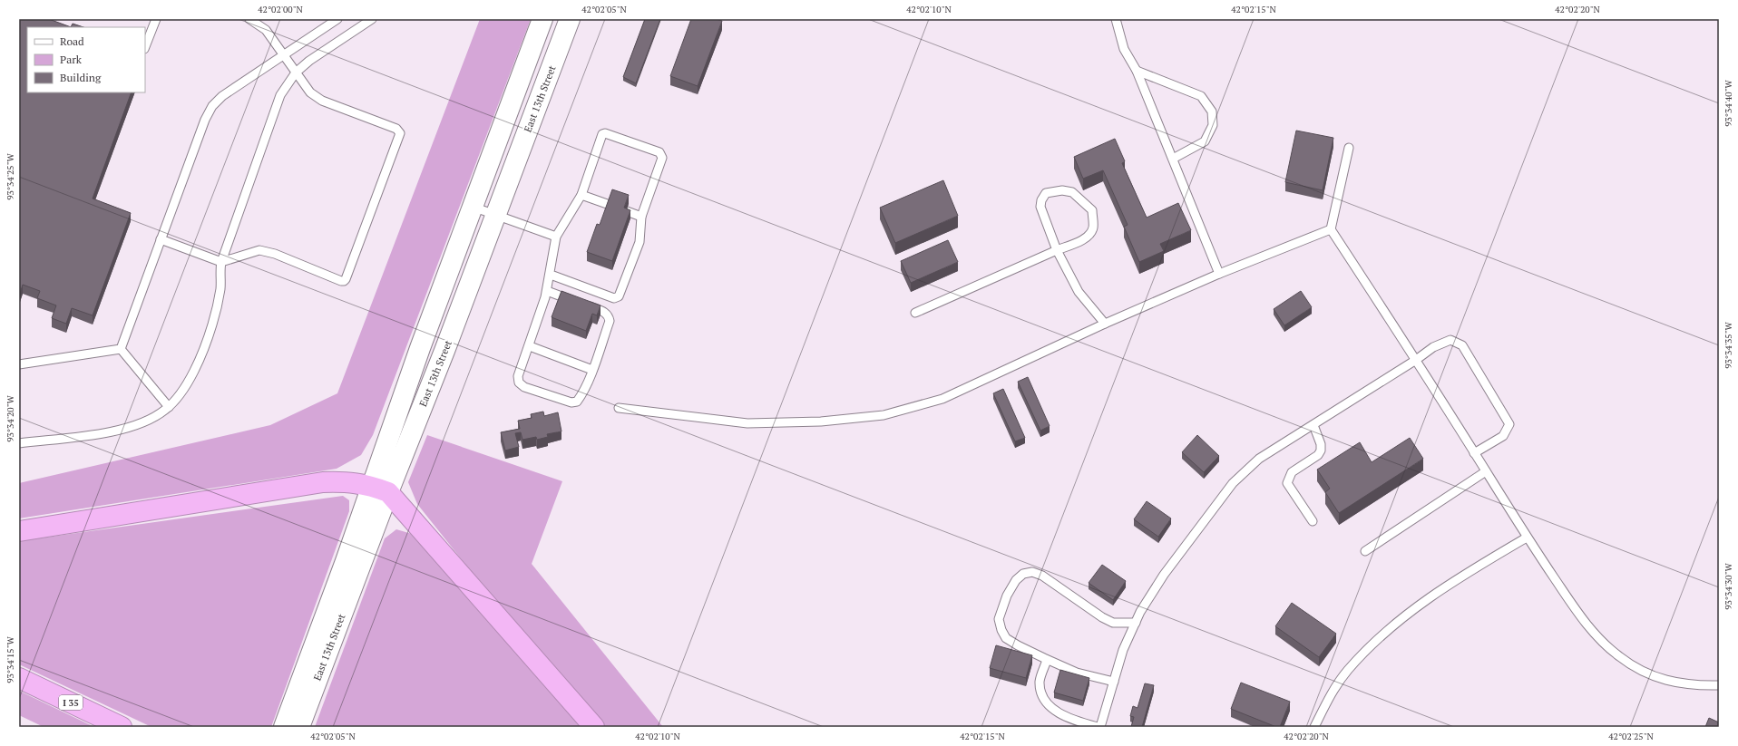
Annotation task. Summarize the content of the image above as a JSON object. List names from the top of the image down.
{
  "streets": {
    "highway": ["I 35"],
    "main road": ["East 13th Street"]
  },
  "legend": ["Road", "Park", "Building"],
  "coordinates": [
    "42°02'00\"N",
    "42°02'05\"N",
    "42°02'10\"N",
    "42°02'15\"N",
    "42°02'20\"N",
    "93°34'40\"W",
    "93°34'25\"W",
    "93°34'35\"W",
    "93°34'20\"W",
    "93°34'30\"W",
    "93°34'15\"W",
    "42°02'25\"N"
  ]
}
